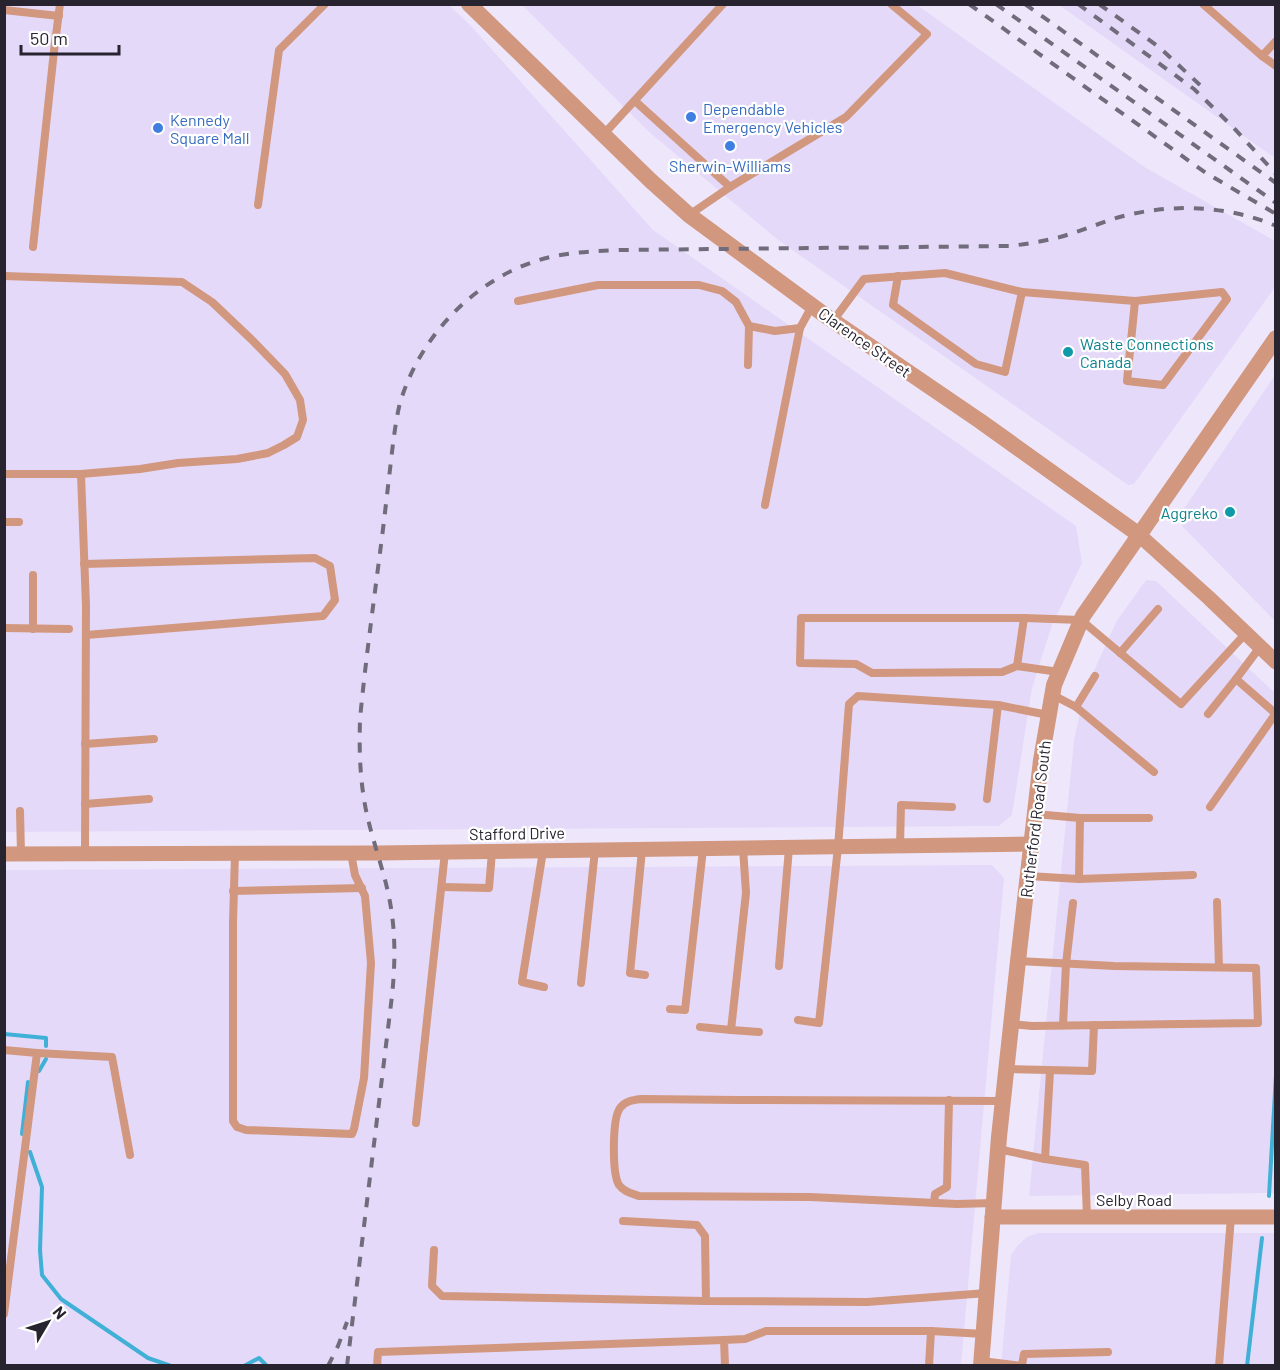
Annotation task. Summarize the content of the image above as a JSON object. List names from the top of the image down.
{
  "streets": {
    "street": [
      "Clarence Street",
      "Rutherford Road South",
      "Stafford Drive",
      "Selby Road"
    ]
  },
  "crossings": [
    ["Clarence Street", "Rutherford Road South"],
    ["Rutherford Road South", "Stafford Drive"],
    ["Rutherford Road South", "Selby Road"]
  ],
  "places": [
    "Dependable Emergency Vehicles",
    "Kennedy Square Mall",
    "Sherwin-Williams",
    "Waste Connections Canada",
    "Aggreko"
  ],
  "scale_bar": "50 m",
  "north": "top right"
}
